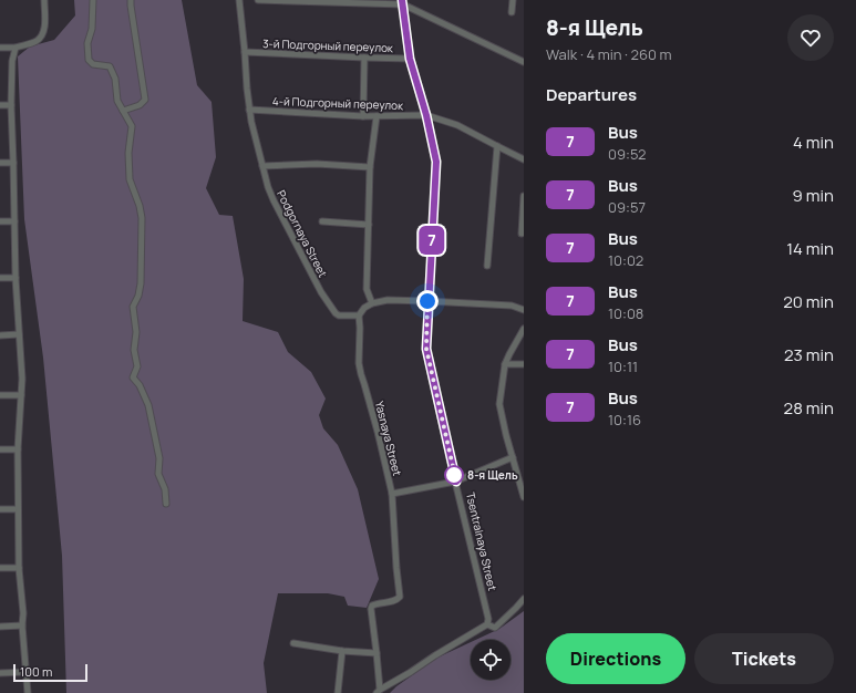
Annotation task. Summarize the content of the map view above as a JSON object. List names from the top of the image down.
{
  "streets": {
    "street": [
      "3-й Подгорный переулок",
      "4-й Подгорный переулок",
      "Podgornaya Street",
      "Yasnaya Street",
      "Tsentralnaya Street"
    ]
  },
  "crossings": [
    ["3-й Подгорный переулок", "Podgornaya Street"],
    ["3-й Подгорный переулок", "Tsentralnaya Street"],
    ["4-й Подгорный переулок", "Podgornaya Street"],
    ["4-й Подгорный переулок", "Tsentralnaya Street"],
    ["Podgornaya Street", "Yasnaya Street"]
  ],
  "places": ["8-я Щель"],
  "lines": ["bus line 7"],
  "scale_bar": "100 m",
  "page": {
    "on_map": "7",
    "heading": [
      ["8-я Щель", "Walk · 4 min · 260 m"],
      "Departures"
    ],
    "list": [
      {
        "mark": "7",
        "name": "Bus",
        "note": "09:52",
        "value": "4 min"
      },
      {
        "mark": "7",
        "name": "Bus",
        "note": "09:57",
        "value": "9 min"
      },
      {
        "mark": "7",
        "name": "Bus",
        "note": "10:02",
        "value": "14 min"
      },
      {
        "mark": "7",
        "name": "Bus",
        "note": "10:08",
        "value": "20 min"
      },
      {
        "mark": "7",
        "name": "Bus",
        "note": "10:11",
        "value": "23 min"
      },
      {
        "mark": "7",
        "name": "Bus",
        "note": "10:16",
        "value": "28 min"
      }
    ],
    "buttons": ["Directions", "Tickets"],
    "scale": "100 m"
  }
}
